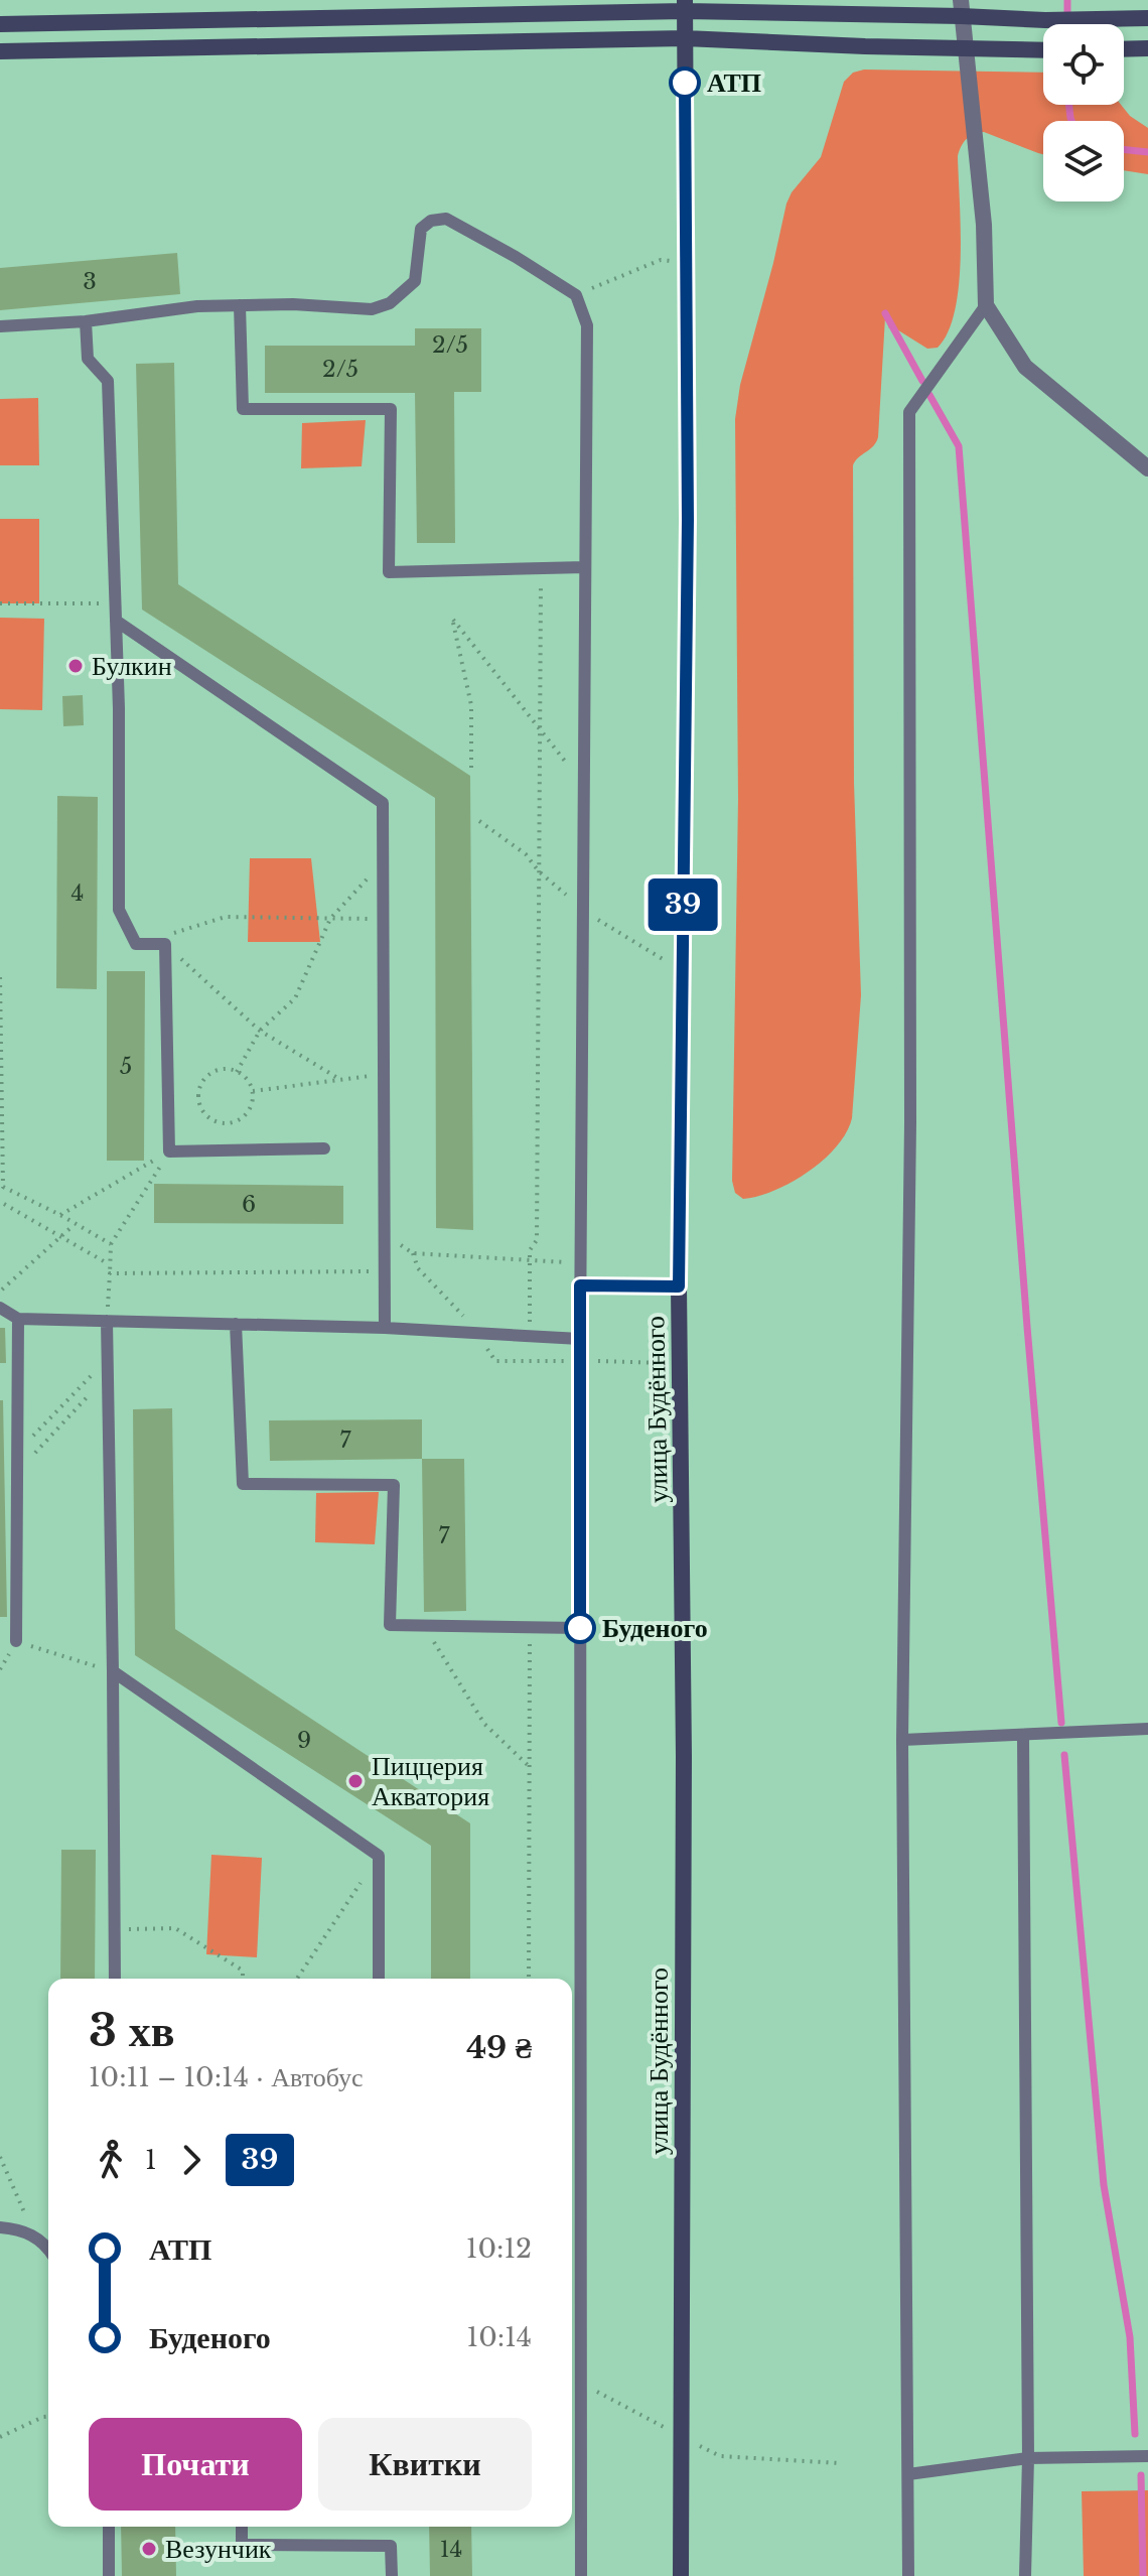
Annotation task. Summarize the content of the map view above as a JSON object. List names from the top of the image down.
{
  "streets": {
    "main road": ["улица Будённого"]
  },
  "places": [
    "АТП",
    "Булкин",
    "Буденого",
    "Пиццерия Акватория",
    "Везунчик"
  ],
  "lines": ["bus line 39"],
  "house_numbers": [
    "3",
    "2/5",
    "2/5",
    "4",
    "5",
    "6",
    "7",
    "7",
    "9",
    "14"
  ],
  "page": {
    "on_map": "39",
    "heading": ["3 хв", "10:11 – 10:14 · Автобус", "49 ₴"],
    "legs": ["1", "39"],
    "list": [
      {
        "name": "АТП",
        "value": "10:12"
      },
      {
        "name": "Буденого",
        "value": "10:14"
      }
    ],
    "buttons": ["Почати", "Квитки"]
  }
}
